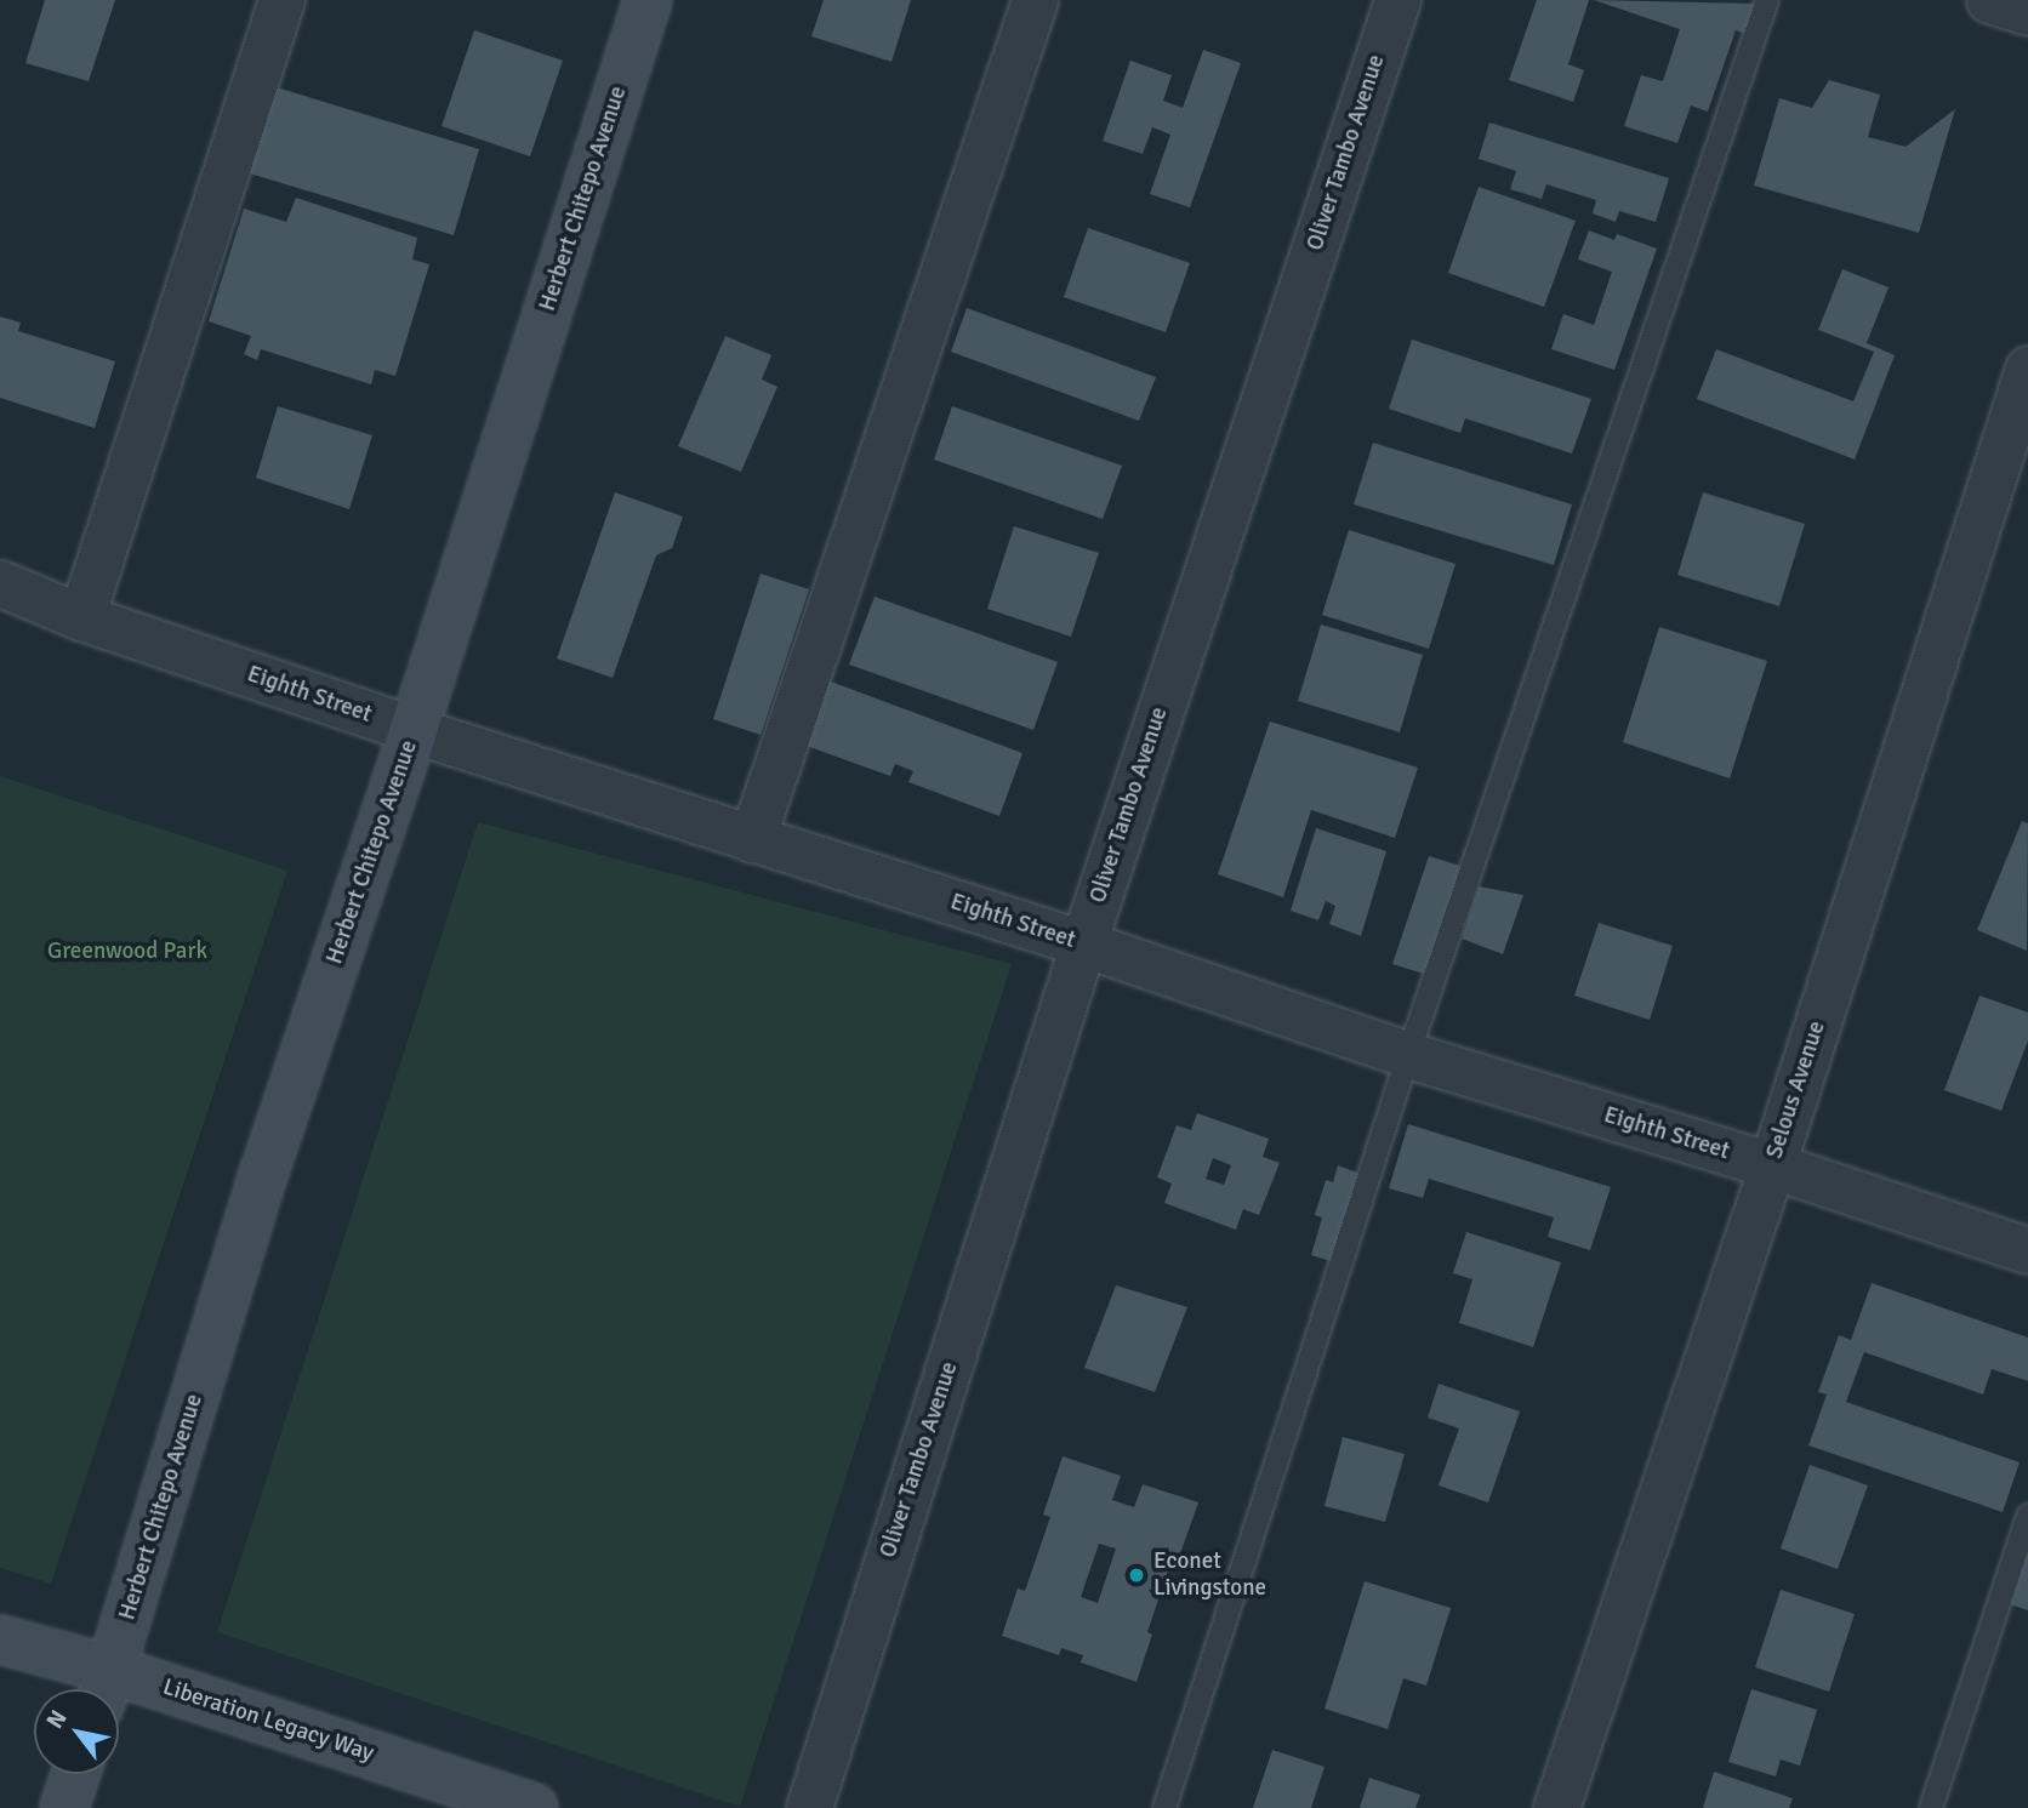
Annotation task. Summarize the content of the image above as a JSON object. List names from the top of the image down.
{
  "streets": {
    "main road": ["Herbert Chitepo Avenue", "Liberation Legacy Way"],
    "street": ["Oliver Tambo Avenue", "Eighth Street", "Selous Avenue"]
  },
  "crossings": [
    ["Oliver Tambo Avenue", "Eighth Street"],
    ["Herbert Chitepo Avenue", "Eighth Street"],
    ["Herbert Chitepo Avenue", "Liberation Legacy Way"],
    ["Eighth Street", "Selous Avenue"]
  ],
  "parks": ["Greenwood Park"],
  "places": ["Econet Livingstone"],
  "north": "top left"
}
